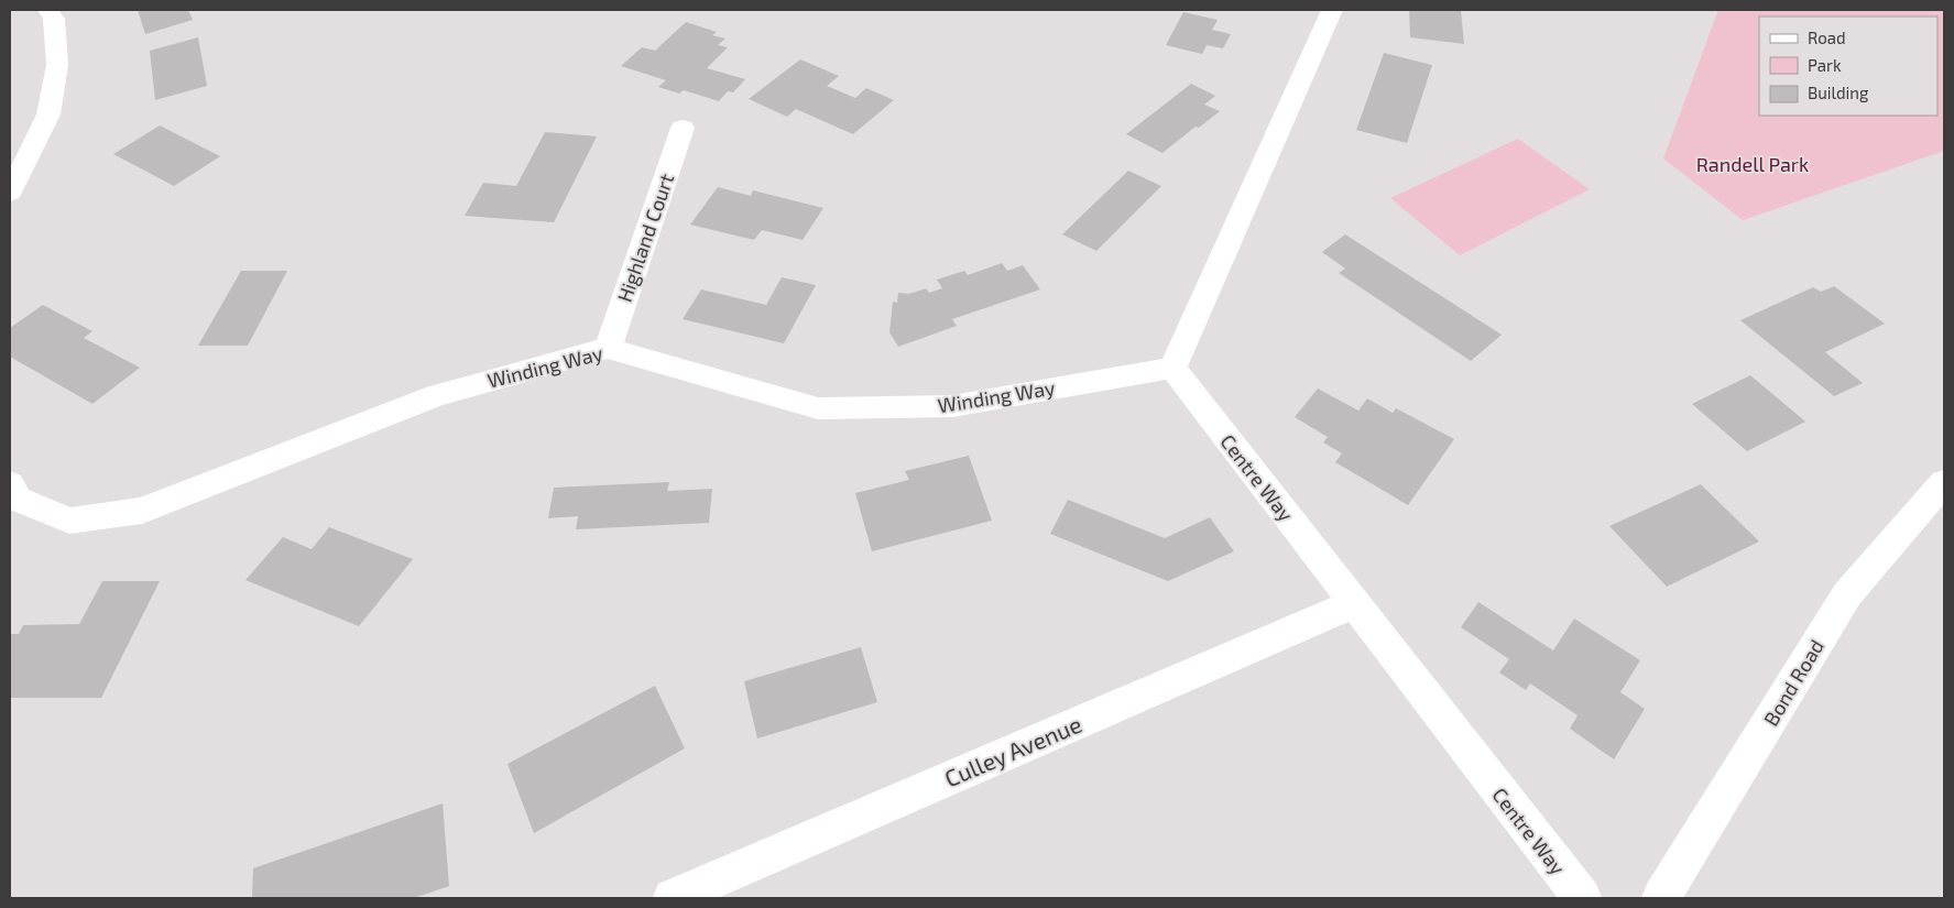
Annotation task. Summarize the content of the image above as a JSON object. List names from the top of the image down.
{
  "streets": {
    "street": [
      "Highland Court",
      "Winding Way",
      "Centre Way",
      "Bond Road",
      "Culley Avenue"
    ]
  },
  "crossings": [
    ["Highland Court", "Winding Way"],
    ["Winding Way", "Centre Way"],
    ["Centre Way", "Culley Avenue"]
  ],
  "parks": ["Randell Park"],
  "legend": ["Road", "Park", "Building"]
}
